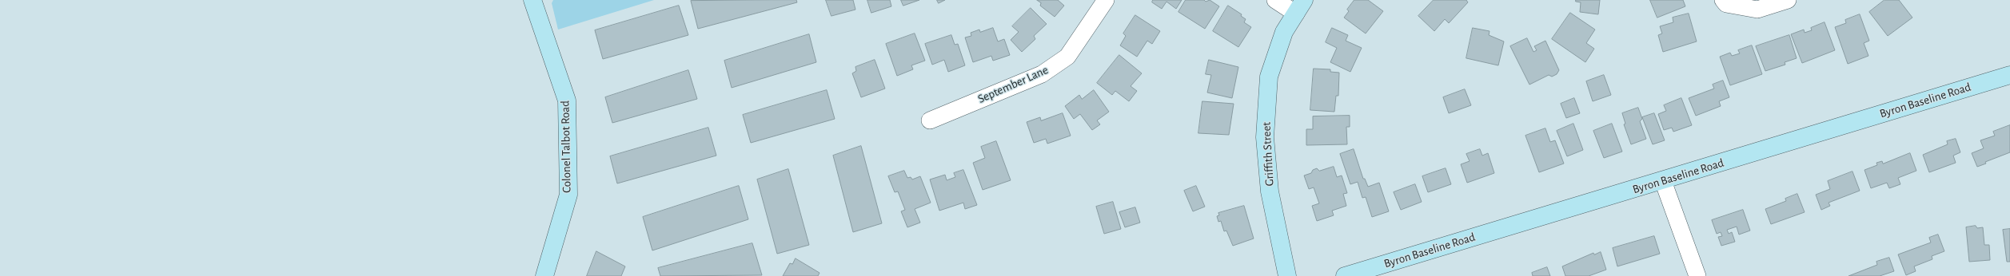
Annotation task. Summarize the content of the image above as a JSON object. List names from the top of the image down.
{
  "streets": {
    "main road": ["Byron Baseline Road", "Colonel Talbot Road", "Griffith Street"],
    "street": ["September Lane"]
  }
}
